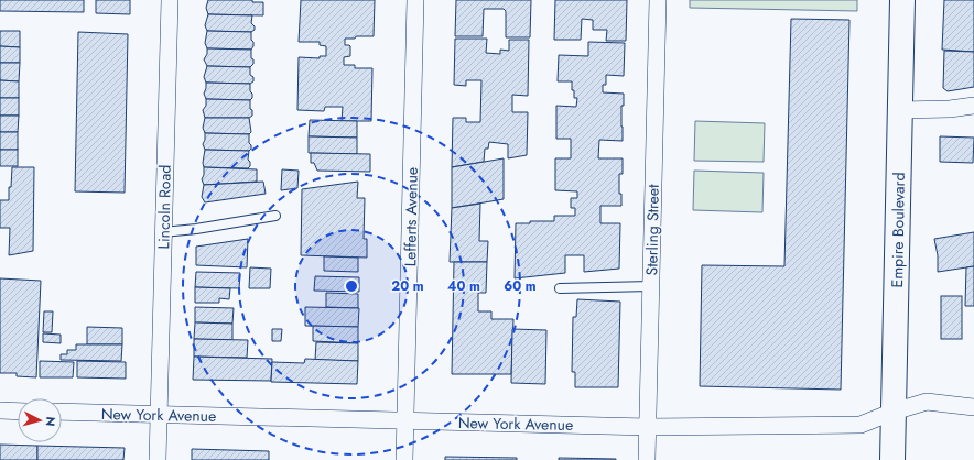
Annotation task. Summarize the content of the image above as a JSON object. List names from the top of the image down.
{
  "streets": {
    "main road": ["Empire Boulevard"],
    "street": [
      "Lincoln Road",
      "Lefferts Avenue",
      "Sterling Street",
      "New York Avenue"
    ]
  },
  "crossings": [
    ["Lincoln Road", "New York Avenue"],
    ["Lefferts Avenue", "New York Avenue"],
    ["Sterling Street", "New York Avenue"],
    ["Empire Boulevard", "New York Avenue"]
  ],
  "north": "right",
  "rings": ["20 m", "40 m", "60 m"]
}
